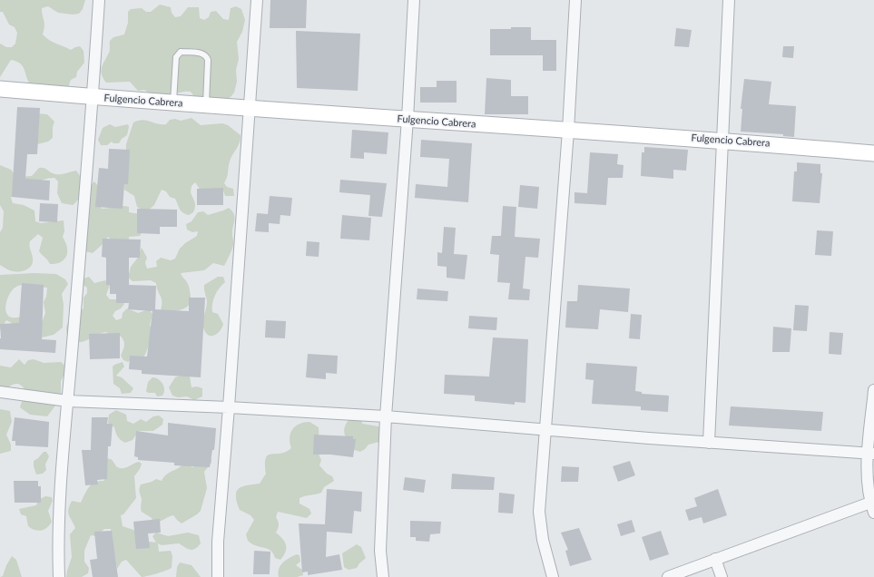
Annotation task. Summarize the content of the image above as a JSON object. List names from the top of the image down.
{
  "streets": {
    "main road": ["Fulgencio Cabrera"]
  }
}
